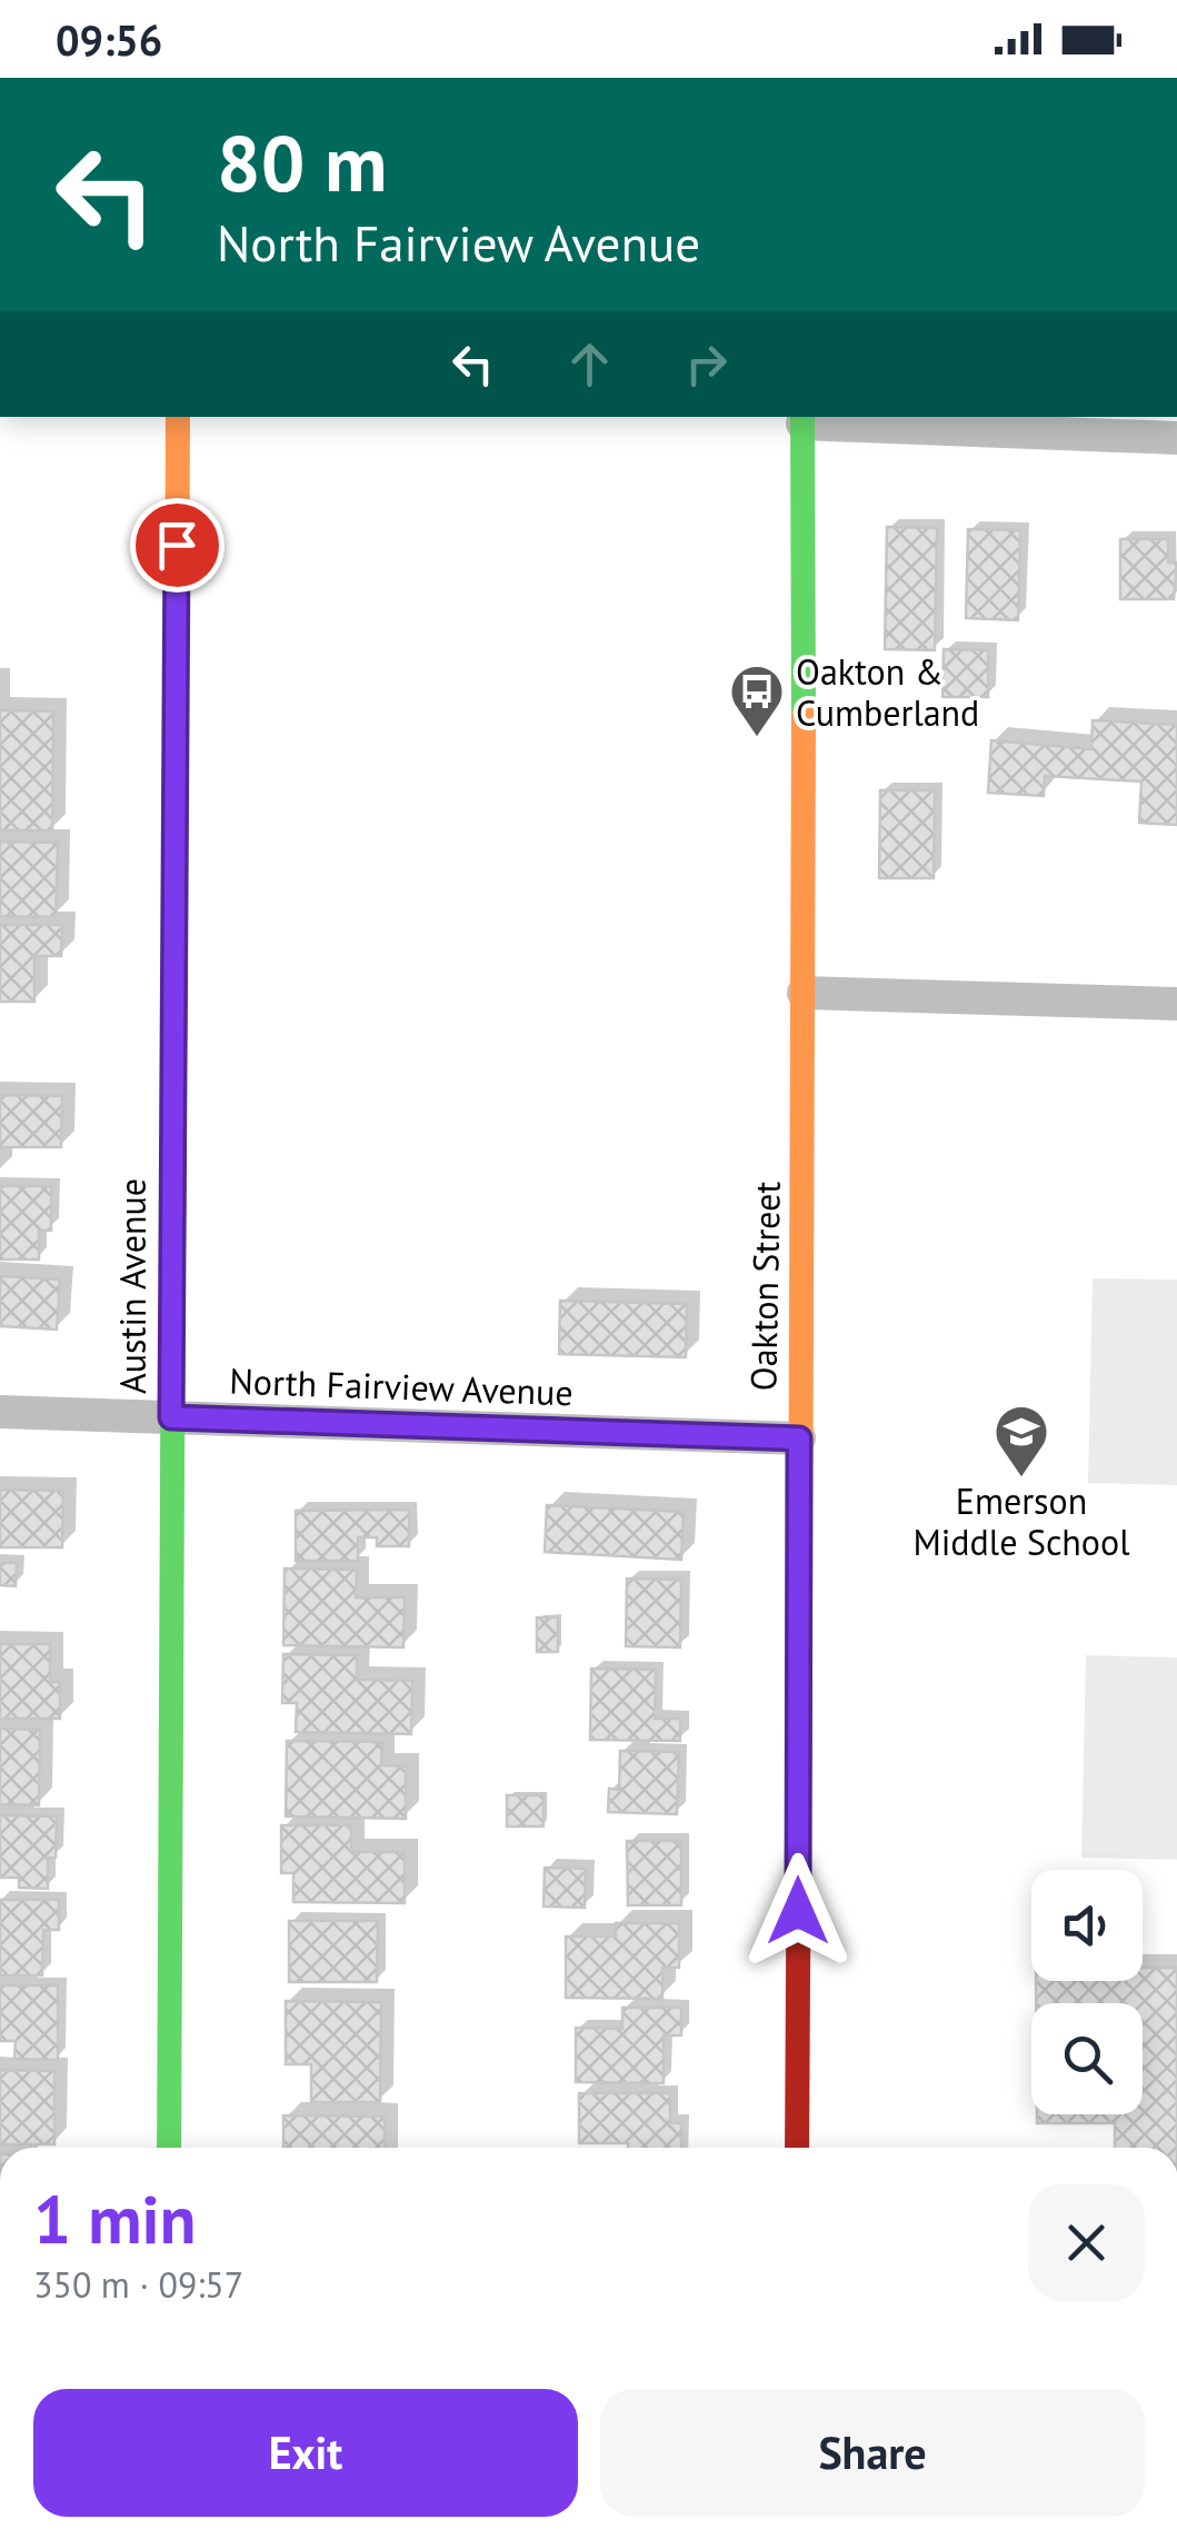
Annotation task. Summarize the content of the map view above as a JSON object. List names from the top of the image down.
{
  "streets": {
    "main road": ["Austin Avenue", "Oakton Street"],
    "street": ["North Fairview Avenue"]
  },
  "crossings": [
    ["Austin Avenue", "North Fairview Avenue"],
    ["Oakton Street", "North Fairview Avenue"]
  ],
  "places": {
    "bus stop": ["Oakton & Cumberland"],
    "school or university": ["Emerson Middle School"]
  },
  "page": {
    "status": "09:56",
    "turn": ["80 m", "North Fairview Avenue"],
    "heading": ["1 min", "350 m · 09:57"],
    "buttons": ["Exit", "Share"]
  }
}
